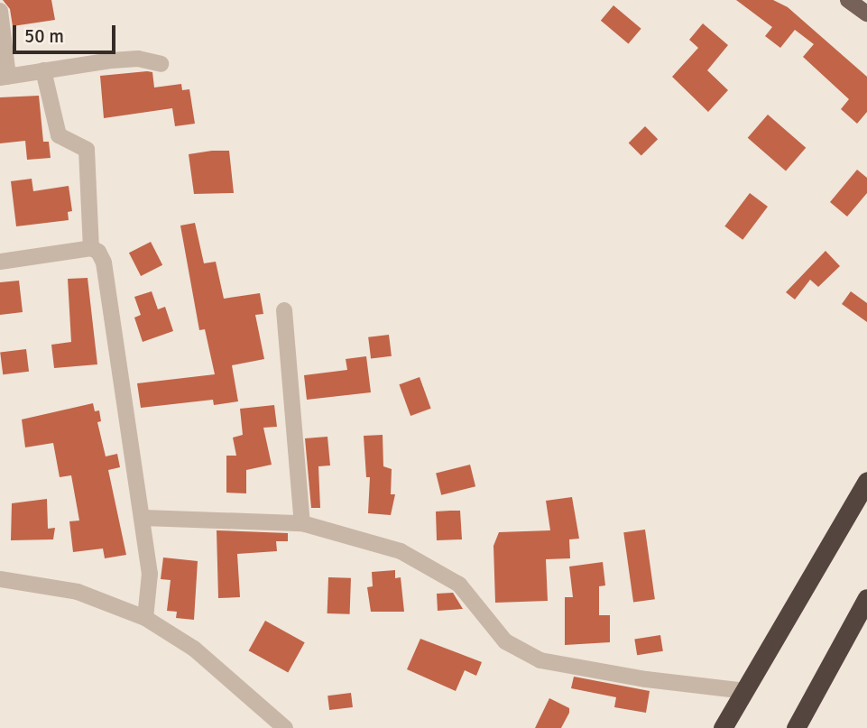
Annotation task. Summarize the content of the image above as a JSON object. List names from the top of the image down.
{
  "scale_bar": "50 m"
}
